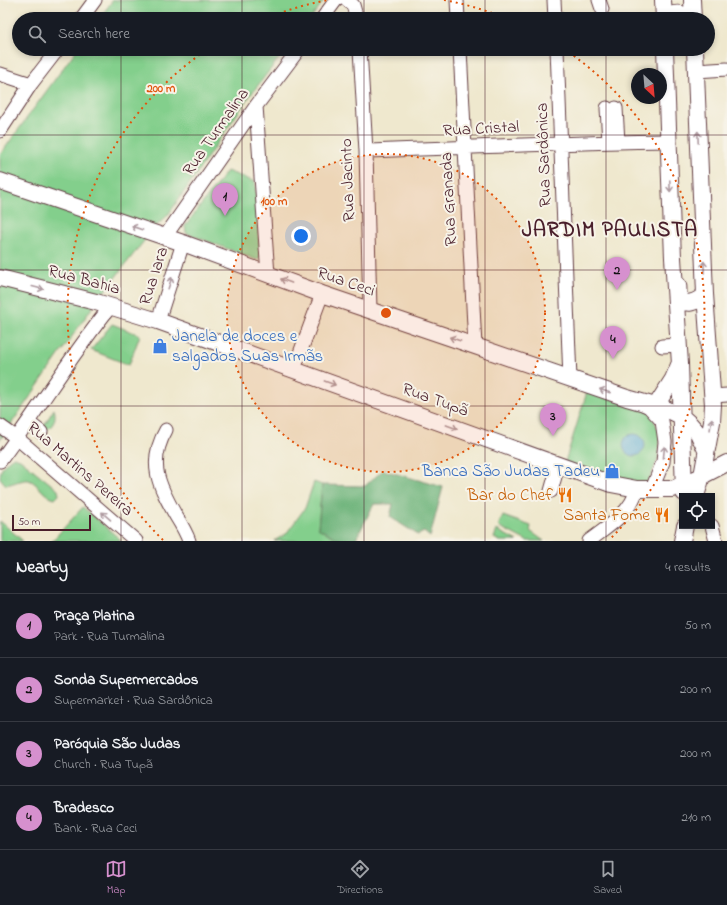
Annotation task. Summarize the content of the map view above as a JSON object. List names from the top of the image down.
{
  "streets": {
    "main road": ["Rua Bahia", "Rua Ceci", "Rua Tupã"],
    "street": [
      "Rua Cristal",
      "Rua Turmalina",
      "Rua Sardônica",
      "Rua Jacinto",
      "Rua Granada",
      "Rua Iara",
      "Rua Martins Pereira"
    ]
  },
  "crossings": [
    ["Rua Cristal", "Rua Sardônica"],
    ["Rua Cristal", "Rua Jacinto"],
    ["Rua Cristal", "Rua Granada"],
    ["Rua Turmalina", "Rua Ceci"],
    ["Rua Sardônica", "Rua Ceci"],
    ["Rua Jacinto", "Rua Ceci"],
    ["Rua Granada", "Rua Ceci"],
    ["Rua Iara", "Rua Bahia"],
    ["Rua Iara", "Rua Ceci"],
    ["Rua Iara", "Rua Tupã"],
    ["Rua Bahia", "Rua Tupã"]
  ],
  "one_way": [
    "Rua Iara",
    "Rua Bahia",
    "Rua Ceci",
    "Rua Tupã",
    "Rua Martins Pereira"
  ],
  "districts": ["JARDIM PAULISTA"],
  "places": {
    "shop": ["Janela de doces e salgados Suas Irmãs", "Banca São Judas Tadeu"],
    "restaurant": ["Bar do Chef", "Santa Fome"]
  },
  "scale_bar": "50 m",
  "north": "bottom right",
  "page": {
    "search": "Search here",
    "pins": [
      "1",
      "2",
      "4",
      "3"
    ],
    "scale": "50 m",
    "heading": ["Nearby", "4 results"],
    "list": [
      {
        "mark": "1",
        "name": "Praça Platina",
        "note": "Park · Rua Turmalina",
        "value": "50 m"
      },
      {
        "mark": "2",
        "name": "Sonda Supermercados",
        "note": "Supermarket · Rua Sardônica",
        "value": "200 m"
      },
      {
        "mark": "3",
        "name": "Paróquia São Judas",
        "note": "Church · Rua Tupã",
        "value": "200 m"
      },
      {
        "mark": "4",
        "name": "Bradesco",
        "note": "Bank · Rua Ceci",
        "value": "210 m"
      }
    ],
    "nav": ["Map", "Directions", "Saved"]
  },
  "rings": ["200 m", "100 m"]
}
